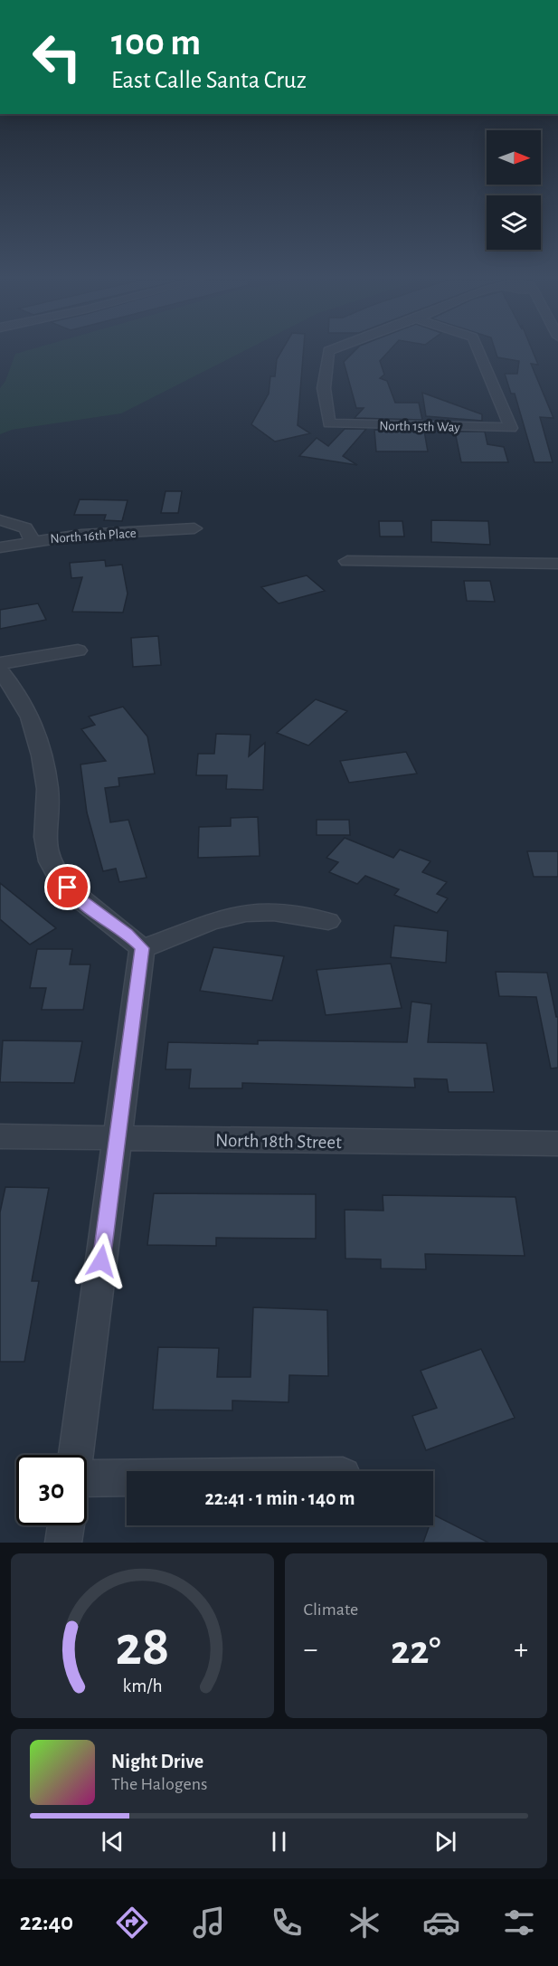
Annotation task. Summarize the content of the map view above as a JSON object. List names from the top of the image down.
{
  "streets": {
    "street": ["North 15th Way", "North 16th Place", "North 18th Street"]
  },
  "north": "right",
  "page": {
    "turn": ["100 m", "East Calle Santa Cruz"],
    "limit": "30",
    "trip": "22:41 · 1 min · 140 m",
    "tile": "Climate",
    "heat": ["−", "22°", "+"],
    "song": ["Night Drive", "The Halogens"],
    "tabs": "22:40",
    "gauge": ["28", "km/h"]
  }
}
